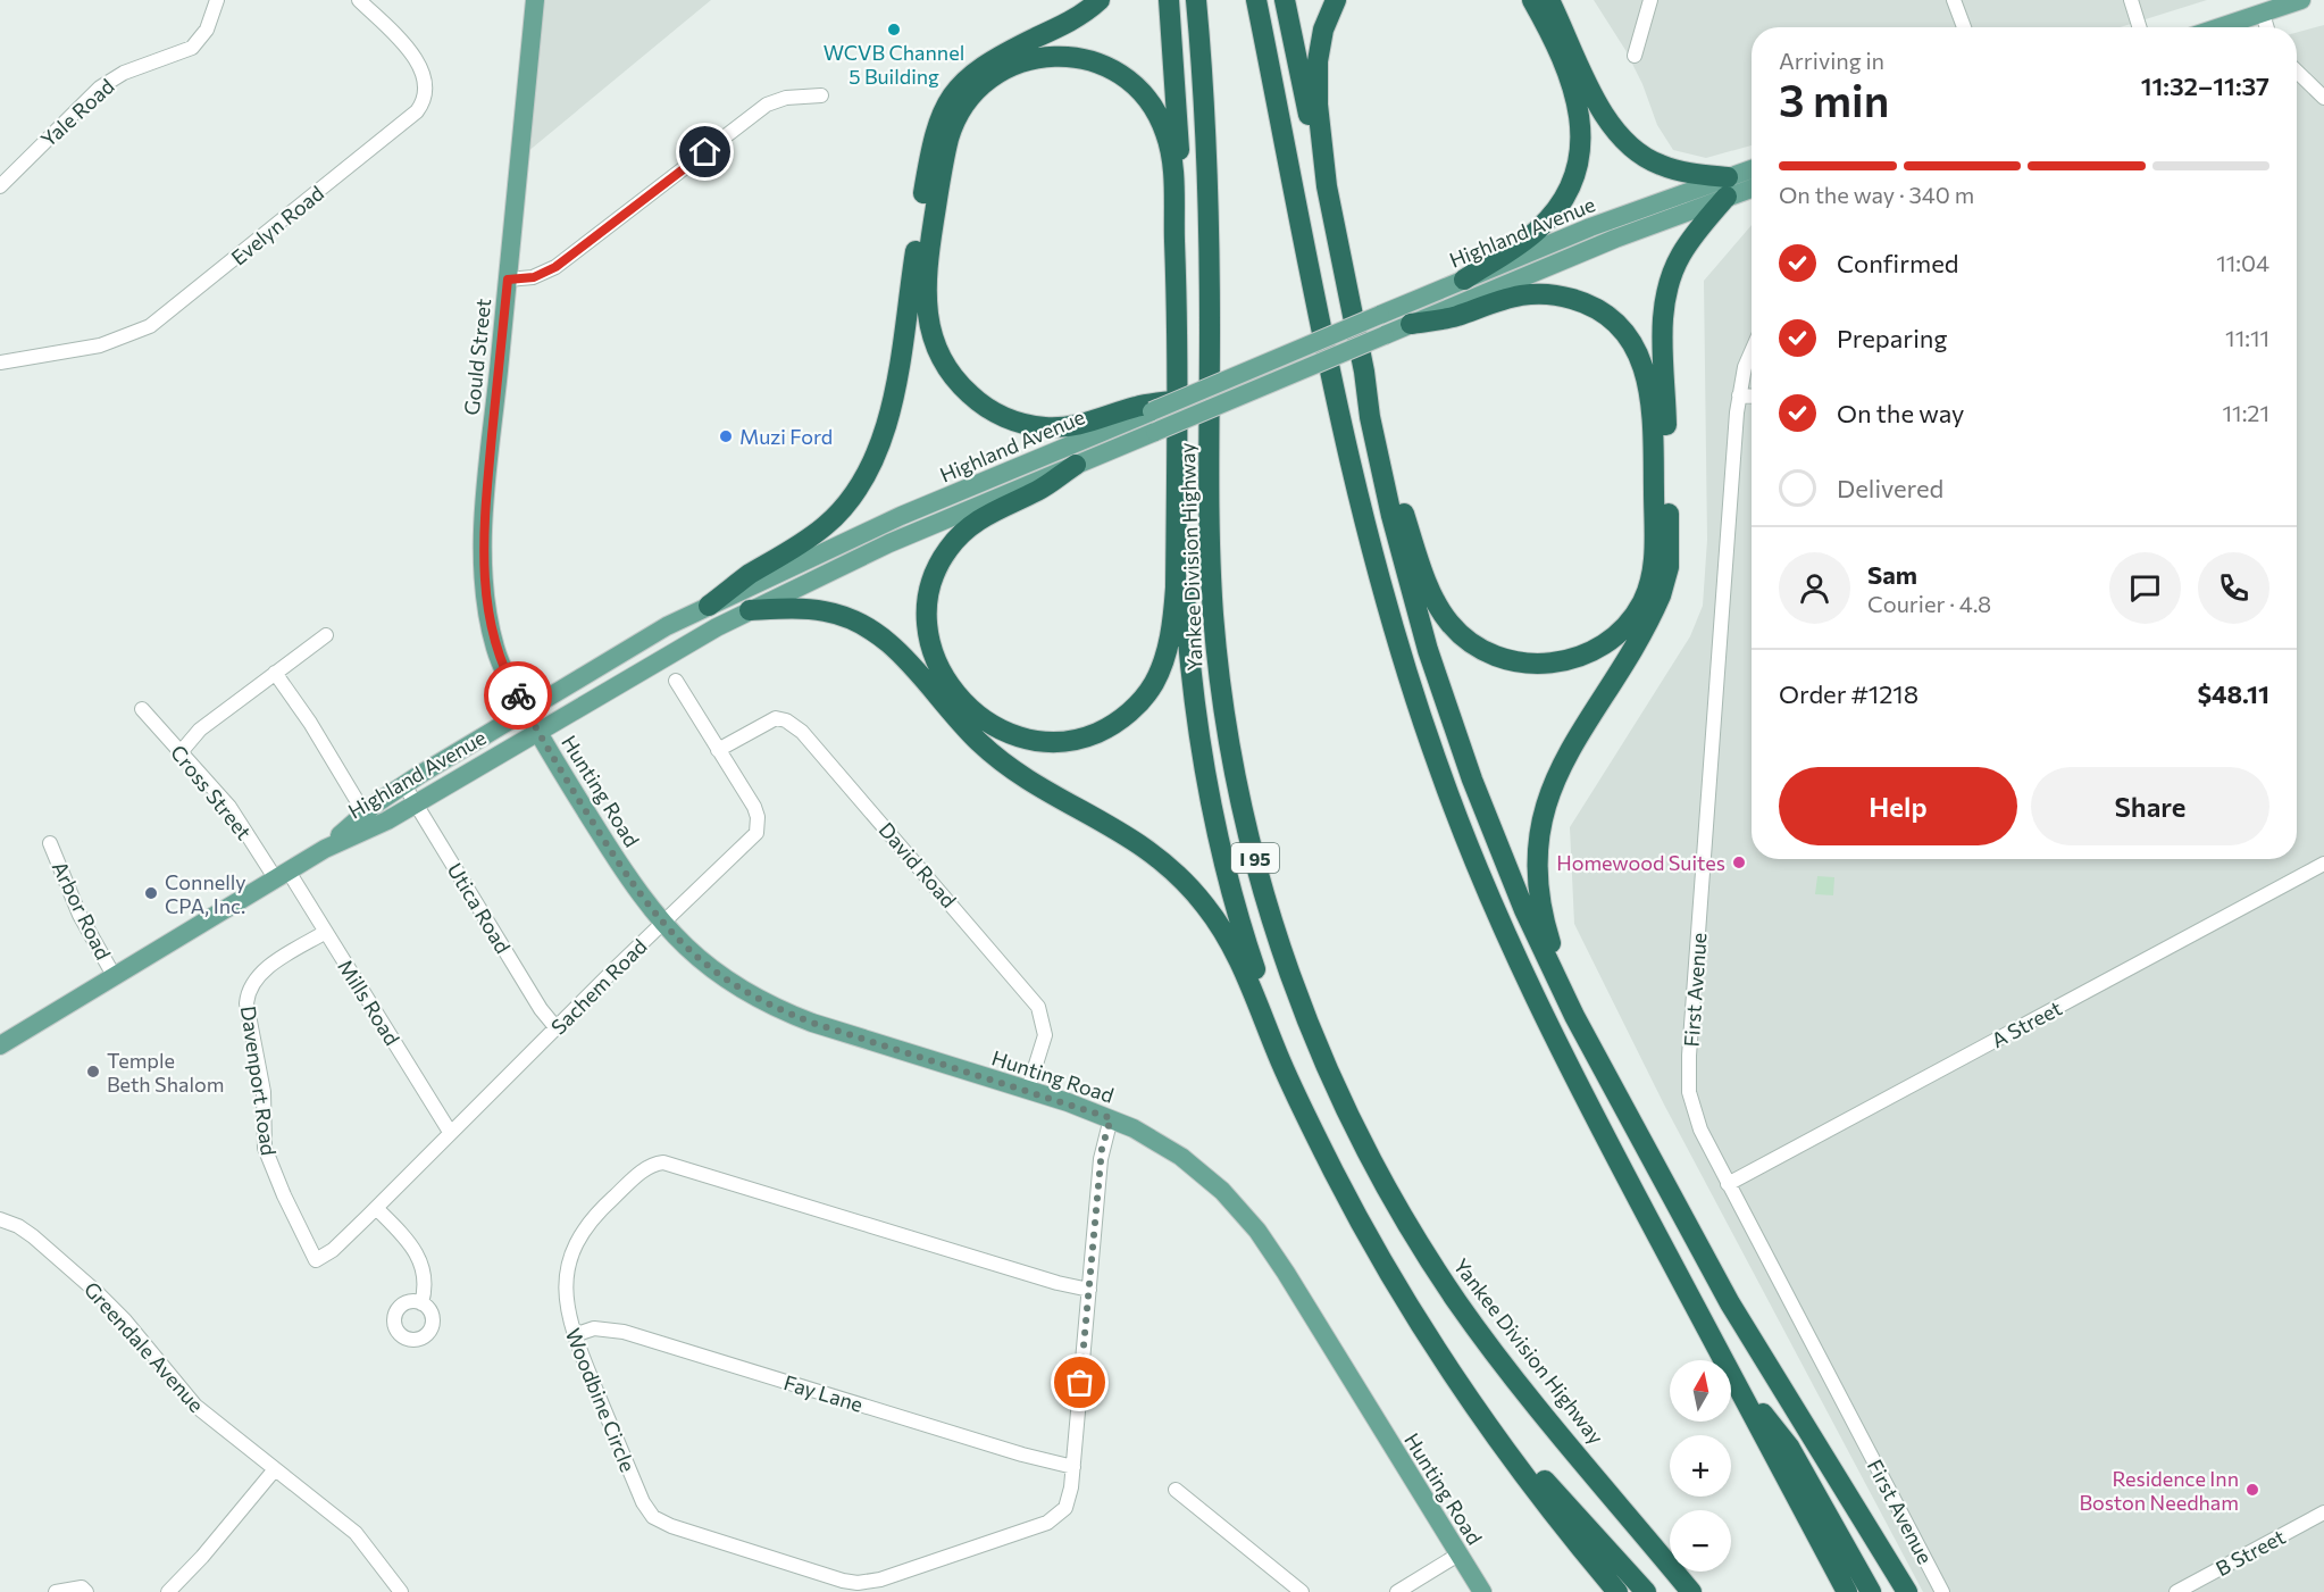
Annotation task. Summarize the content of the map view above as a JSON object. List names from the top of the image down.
{
  "streets": {
    "highway": ["Yankee Division Highway", "I 95"],
    "main road": ["Highland Avenue", "Gould Street", "Hunting Road"],
    "street": [
      "Yale Road",
      "Evelyn Road",
      "Cross Street",
      "David Road",
      "Utica Road",
      "Arbor Road",
      "Sachem Road",
      "First Avenue",
      "Mills Road",
      "A Street",
      "Davenport Road",
      "Greendale Avenue",
      "Fay Lane",
      "Woodbine Circle",
      "B Street"
    ]
  },
  "crossings": [
    ["Highland Avenue", "Gould Street"],
    ["Highland Avenue", "Hunting Road"],
    ["Highland Avenue", "Cross Street"],
    ["Highland Avenue", "Utica Road"],
    ["Highland Avenue", "Arbor Road"],
    ["Highland Avenue", "Mills Road"],
    ["Gould Street", "Hunting Road"],
    ["Hunting Road", "David Road"],
    ["Hunting Road", "Sachem Road"],
    ["Hunting Road", "Woodbine Circle"],
    ["Cross Street", "Mills Road"],
    ["David Road", "Sachem Road"],
    ["Utica Road", "Sachem Road"],
    ["Sachem Road", "Mills Road"],
    ["Sachem Road", "Davenport Road"],
    ["First Avenue", "A Street"],
    ["Mills Road", "Davenport Road"],
    ["Fay Lane", "Woodbine Circle"]
  ],
  "places": [
    "WCVB Channel 5 Building",
    "Muzi Ford",
    "Homewood Suites",
    "Connelly CPA, Inc.",
    "Temple Beth Shalom",
    "Residence Inn Boston Needham"
  ],
  "north": "top",
  "page": {
    "heading": ["3 min", "Arriving in", "11:32–11:37"],
    "panel": [
      "Sam",
      "Courier · 4.8",
      "Order #1218",
      "$48.11"
    ],
    "bar": "On the way · 340 m",
    "list": [
      ["Confirmed", "11:04"],
      ["Preparing", "11:11"],
      ["On the way", "11:21"],
      "Delivered"
    ],
    "buttons": ["Help", "Share"],
    "map_buttons": ["+", "−"]
  }
}
